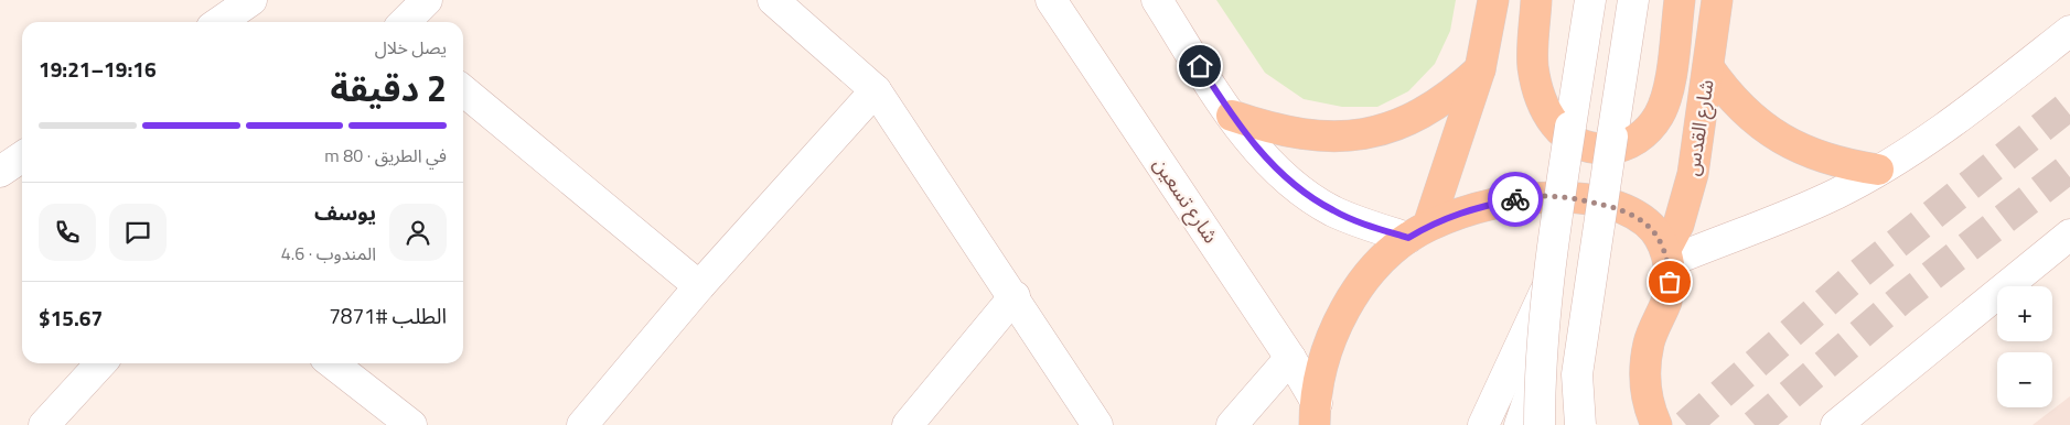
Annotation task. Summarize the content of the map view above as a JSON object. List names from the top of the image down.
{
  "streets": {
    "main road": ["شارع القدس", "شارع تسعين"]
  },
  "page": {
    "heading": ["2 دقيقة", "يصل خلال", "19:16–19:21"],
    "panel": [
      "يوسف",
      "المندوب · 4.6",
      "الطلب #7871",
      "$15.67"
    ],
    "bar": "في الطريق · 80 m",
    "map_buttons": ["+", "−"]
  }
}
